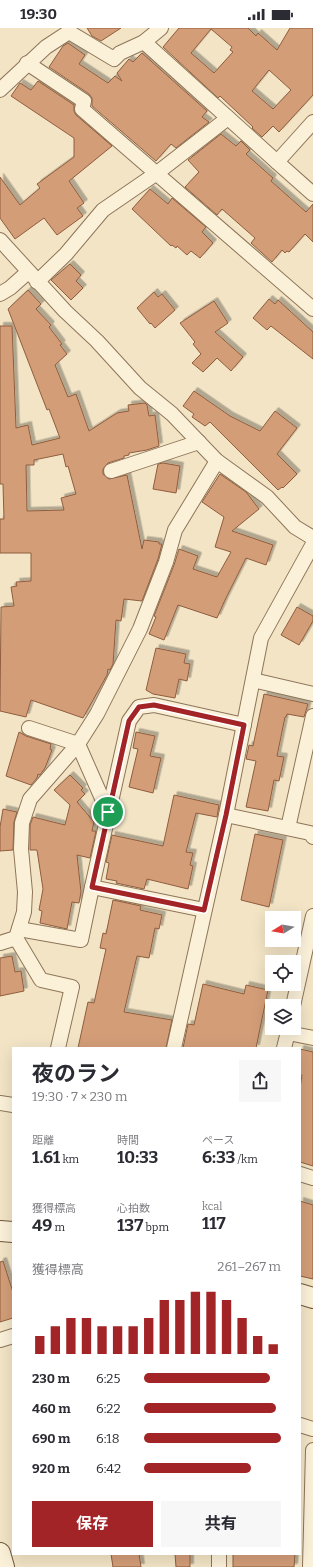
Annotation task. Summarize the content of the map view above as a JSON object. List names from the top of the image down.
{
  "north": "left",
  "page": {
    "status": "19:30",
    "heading": ["夜のラン", "19:30 · 7 × 230 m"],
    "stats": [
      ["距離", "1.61 km"],
      ["時間", "10:33"],
      ["ペース", "6:33 /km"],
      ["獲得標高", "49 m"],
      ["心拍数", "137 bpm"],
      ["kcal", "117"]
    ],
    "chart": ["獲得標高", "261–267 m"],
    "list": [
      {
        "name": "230 m",
        "note": "6:25"
      },
      {
        "name": "460 m",
        "note": "6:22"
      },
      {
        "name": "690 m",
        "note": "6:18"
      },
      {
        "name": "920 m",
        "note": "6:42"
      }
    ],
    "buttons": ["保存", "共有"]
  }
}
